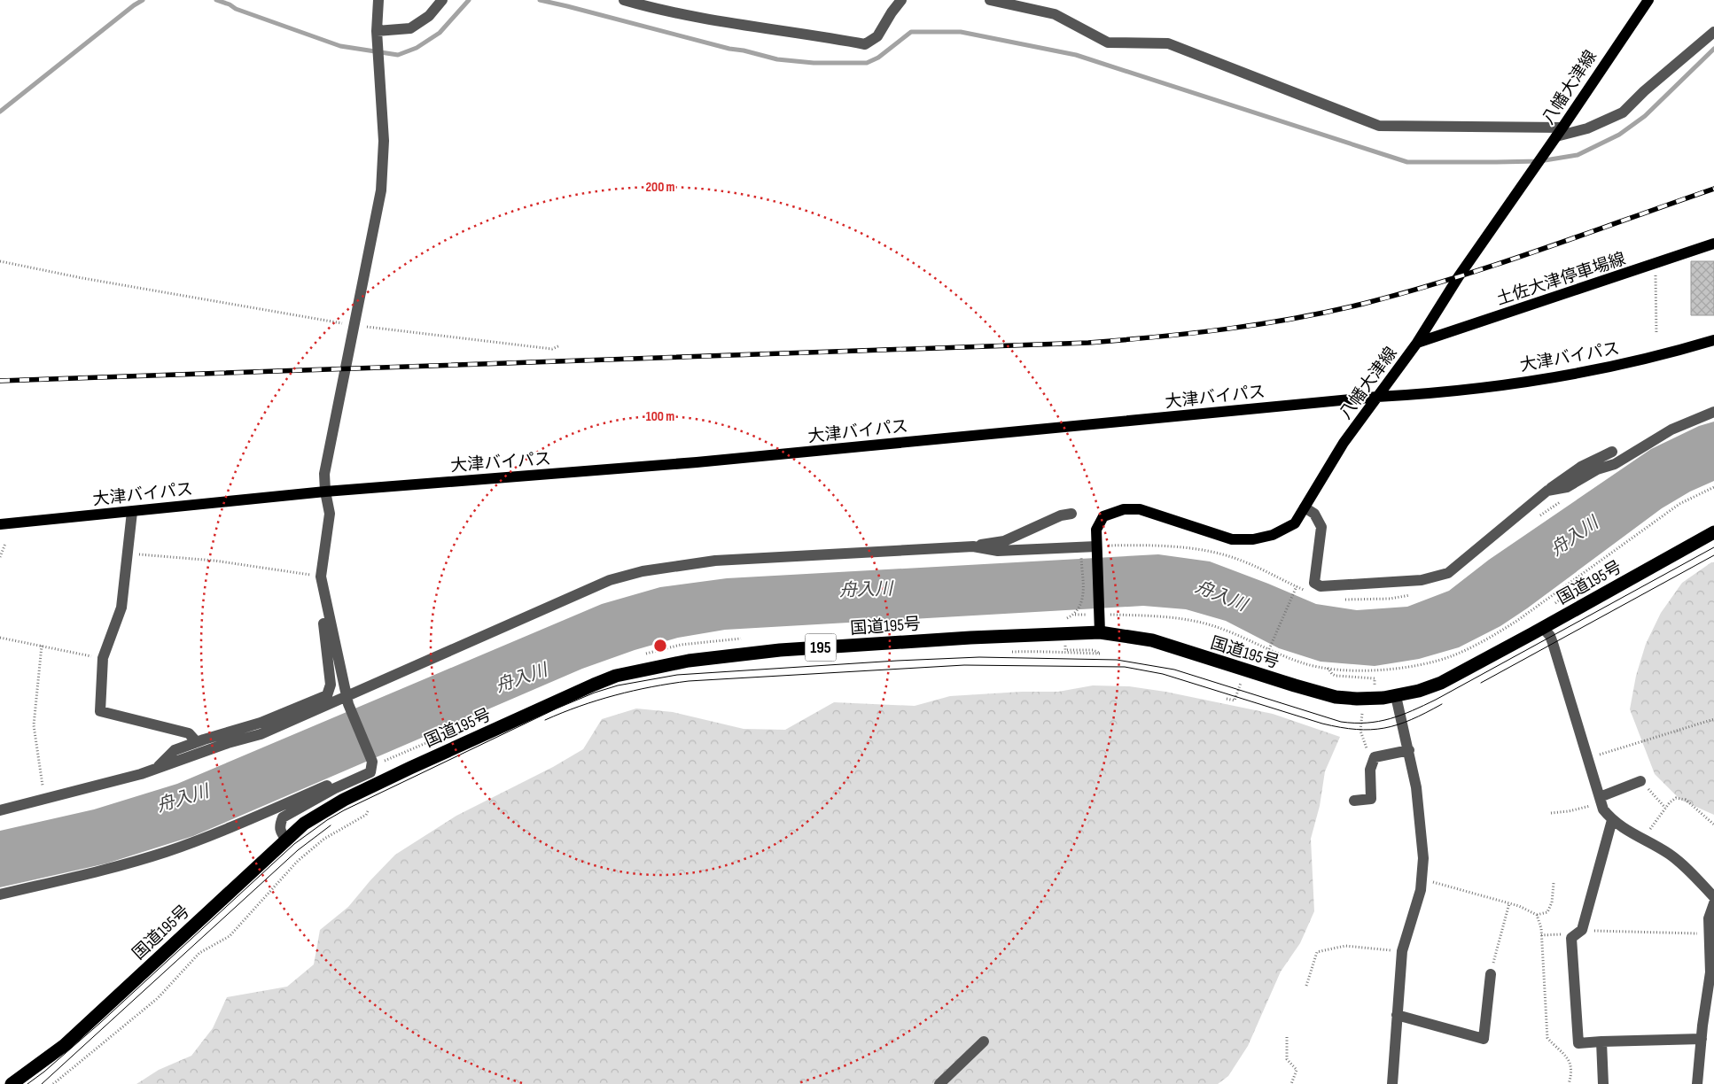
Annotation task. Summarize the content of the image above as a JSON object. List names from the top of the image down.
{
  "streets": {
    "highway": ["国道195号", "195"],
    "main road": ["八幡大津線", "土佐大津停車場線", "大津バイパス"]
  },
  "crossings": [
    ["八幡大津線", "土佐大津停車場線"],
    ["八幡大津線", "大津バイパス"],
    ["八幡大津線", "国道195号"]
  ],
  "water": ["舟入川"],
  "rings": ["200 m", "100 m"]
}
